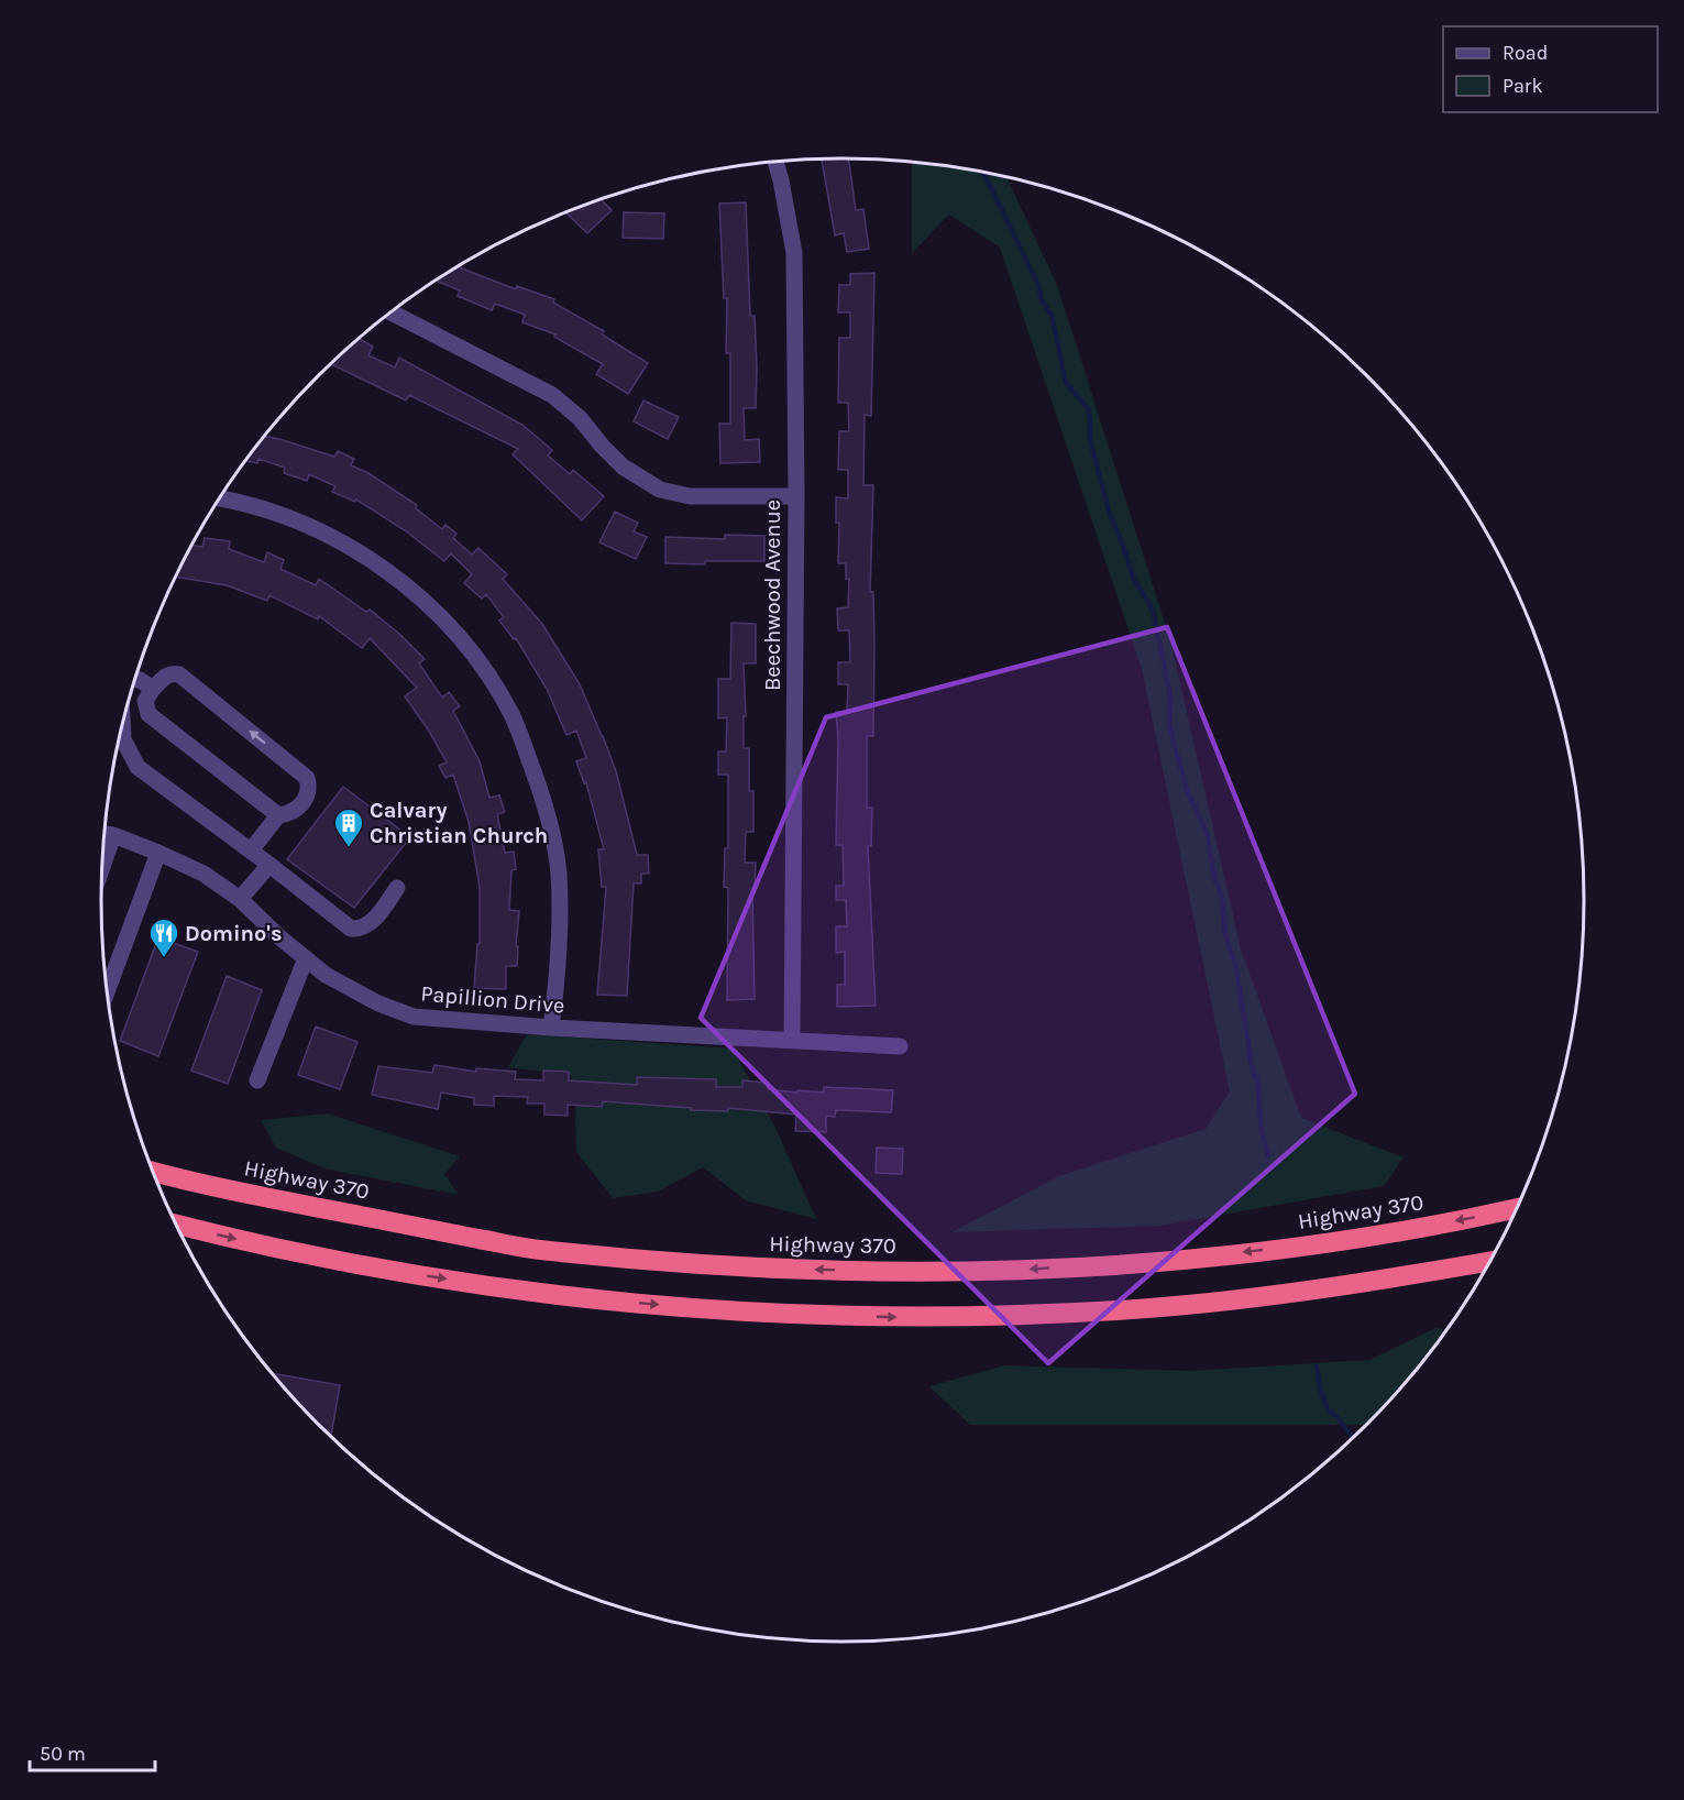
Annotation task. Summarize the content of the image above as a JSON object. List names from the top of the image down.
{
  "streets": {
    "highway": ["Highway 370"],
    "street": ["Beechwood Avenue", "Papillion Drive"]
  },
  "crossings": [
    ["Beechwood Avenue", "Papillion Drive"]
  ],
  "places": {
    "building": ["Calvary Christian Church"],
    "restaurant": ["Domino's"]
  },
  "legend": ["Road", "Park"],
  "scale_bar": "50 m"
}
